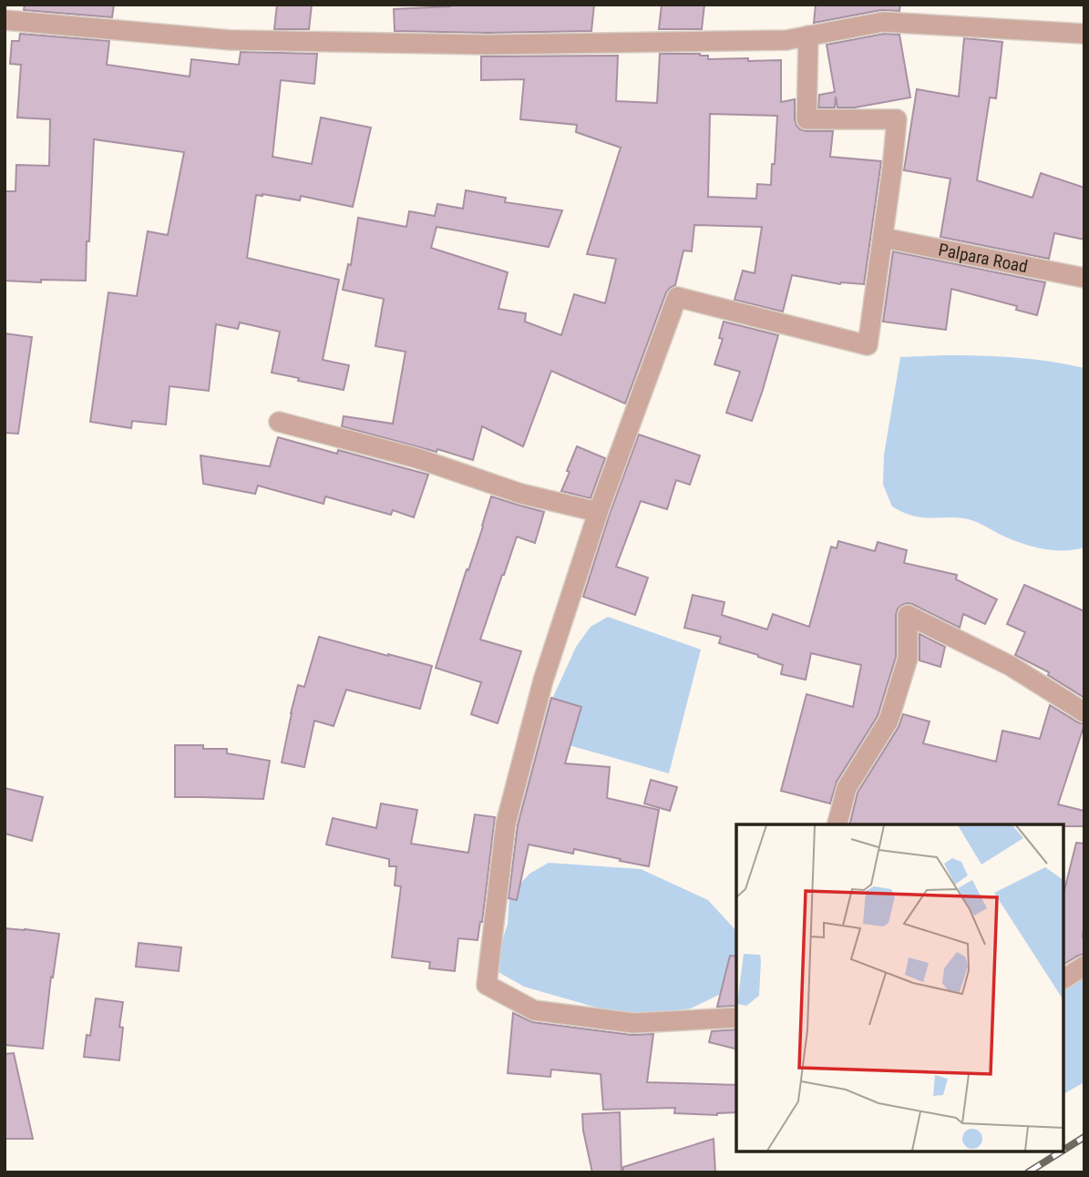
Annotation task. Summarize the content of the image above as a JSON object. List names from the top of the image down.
{
  "streets": {
    "street": ["Palpara Road"]
  }
}
